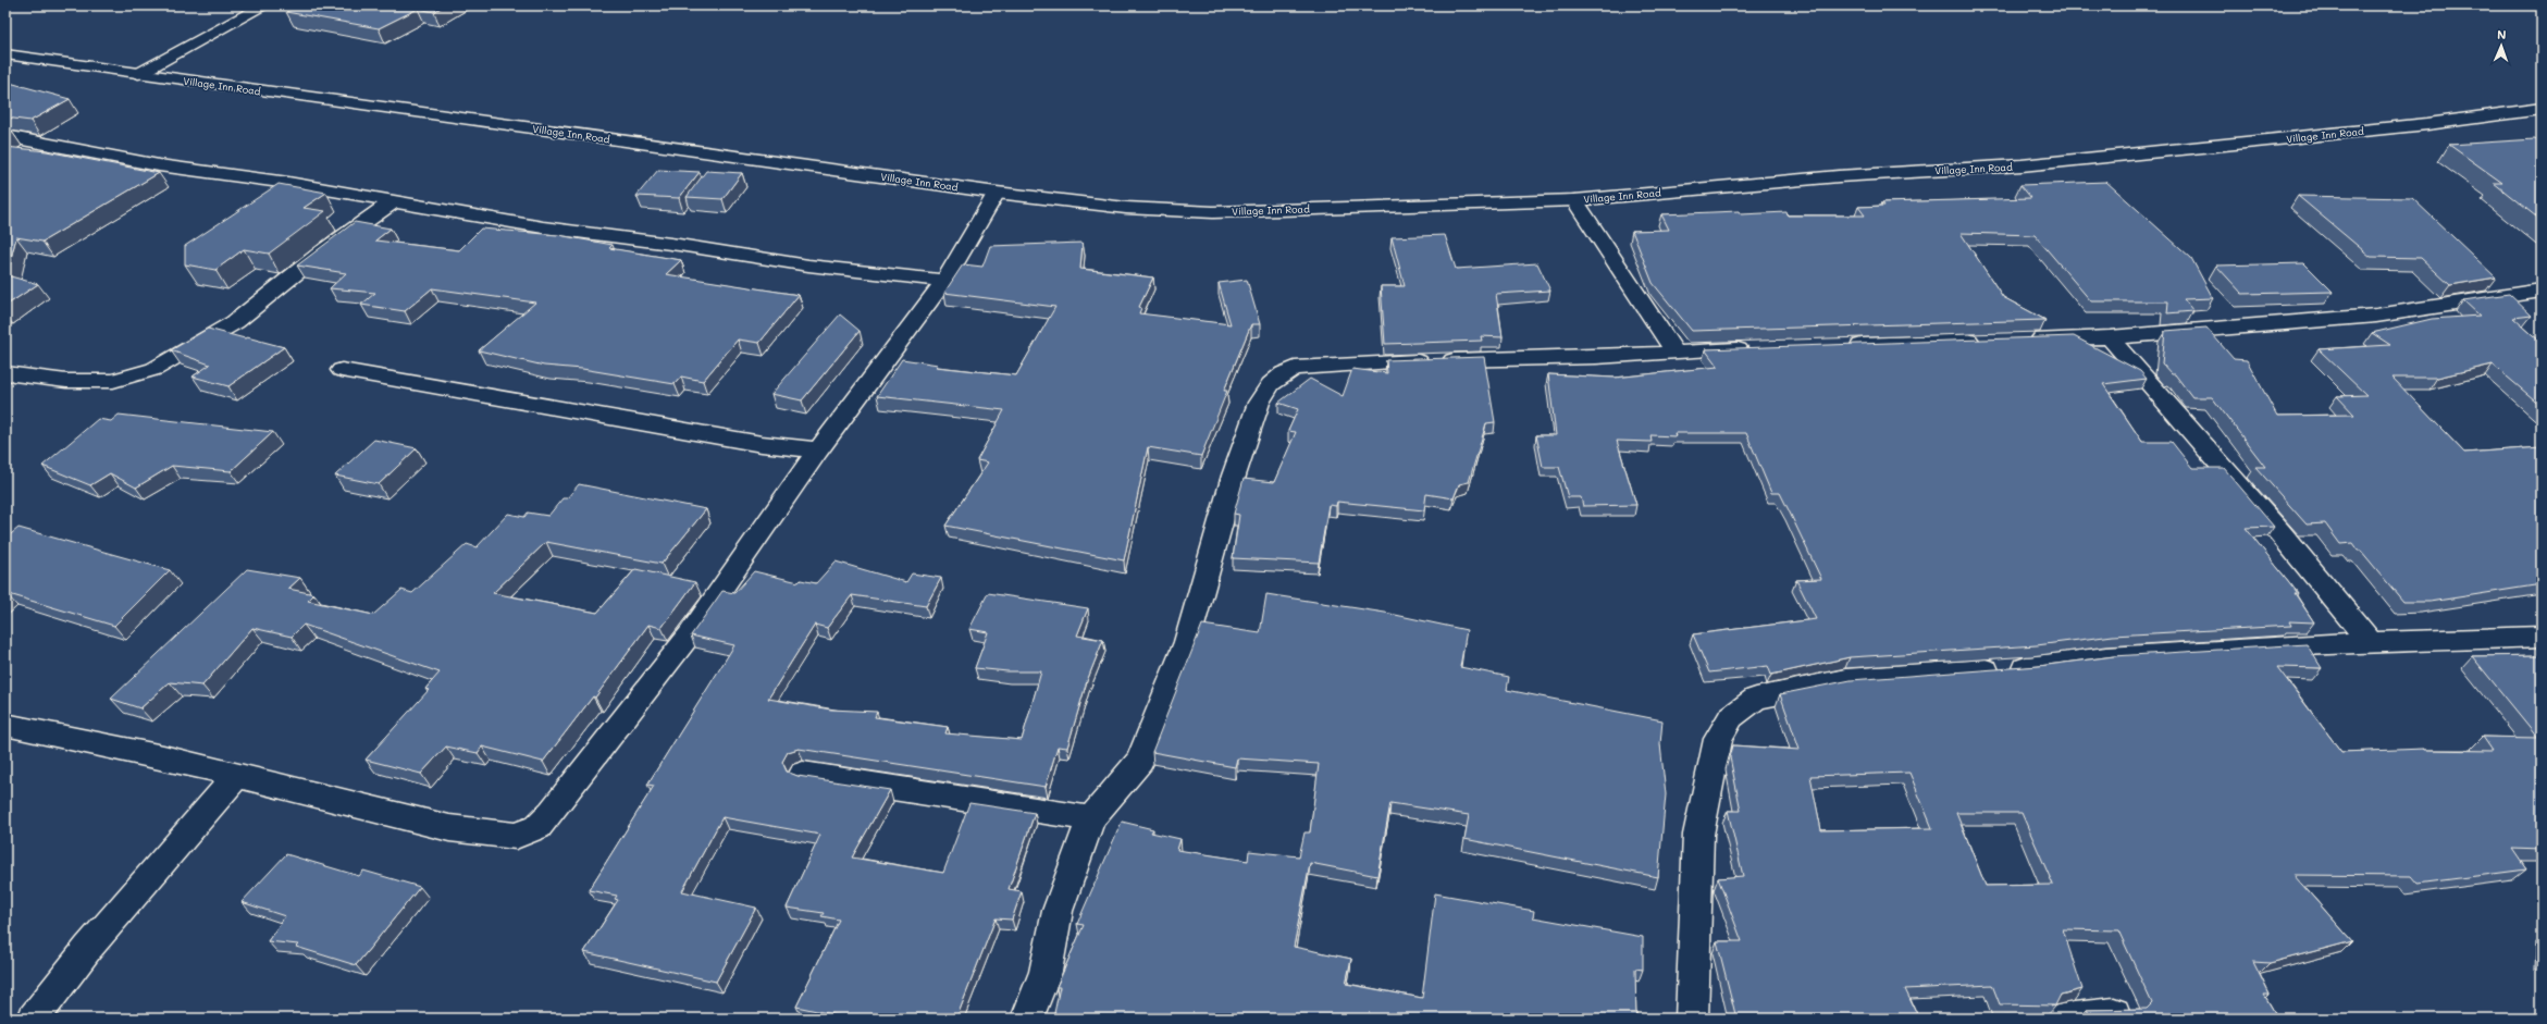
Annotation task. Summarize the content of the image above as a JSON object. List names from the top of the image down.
{
  "streets": {
    "street": ["Village Inn Road"]
  },
  "north": "top"
}
